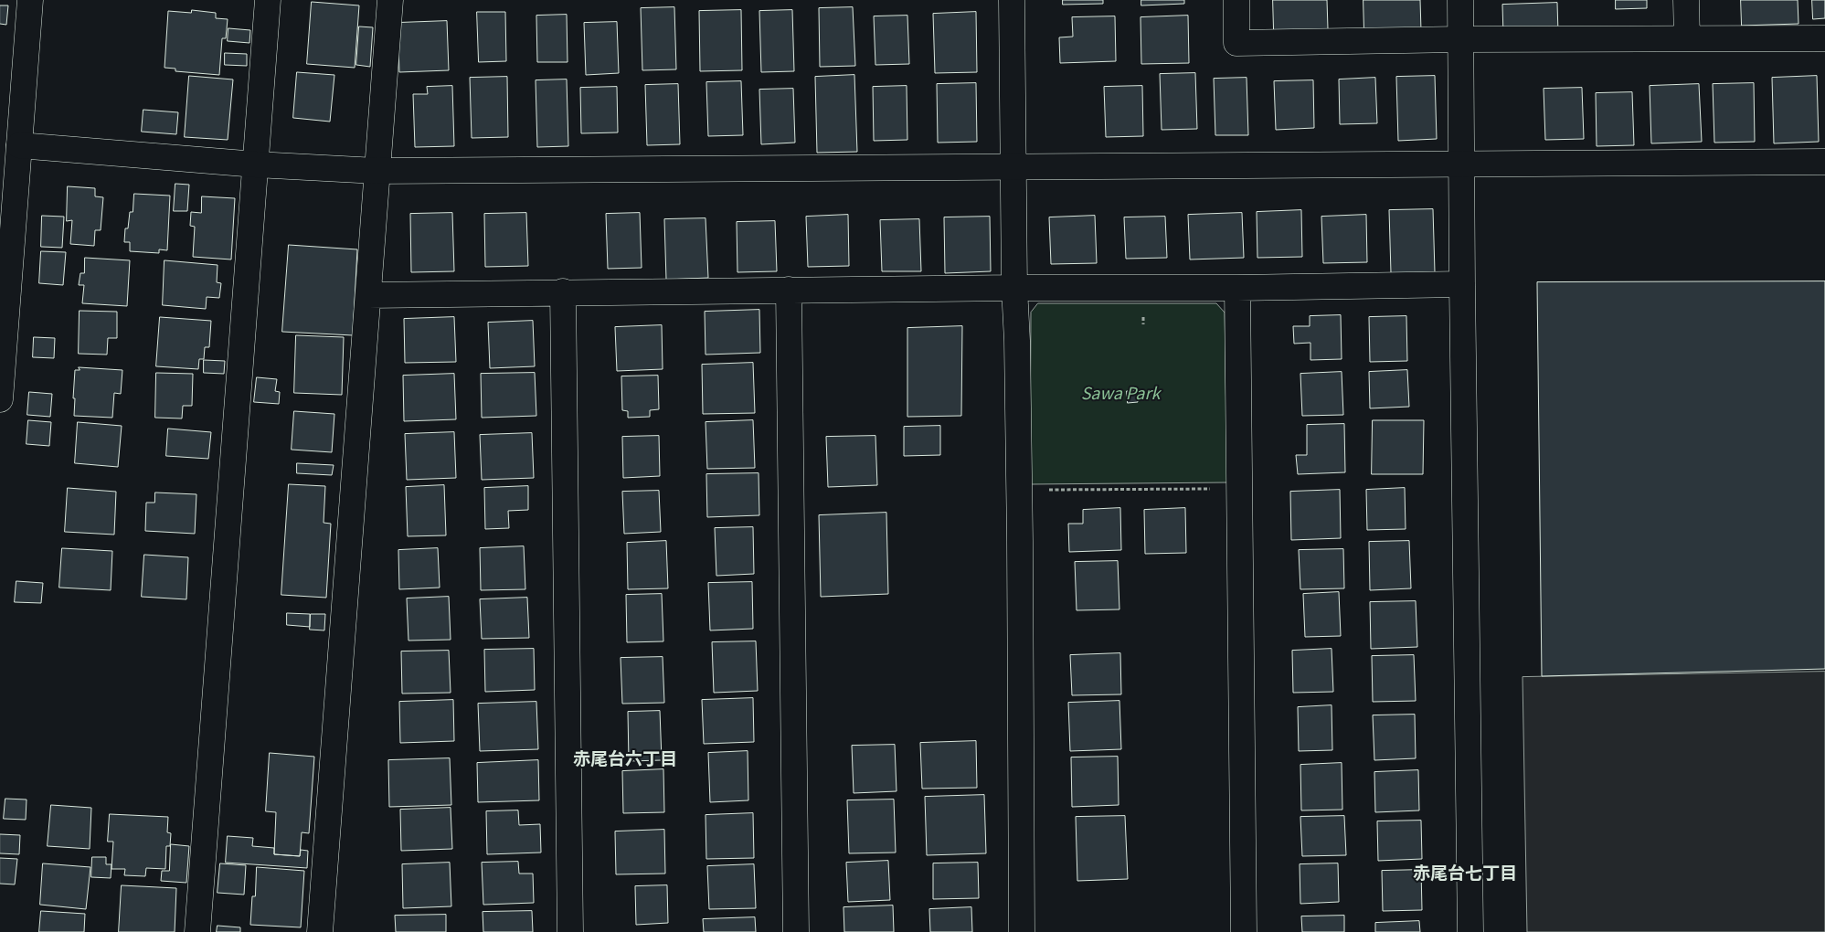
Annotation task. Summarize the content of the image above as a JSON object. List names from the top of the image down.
{
  "districts": ["赤尾台六丁目", "赤尾台七丁目"],
  "parks": ["Sawa Park"]
}
